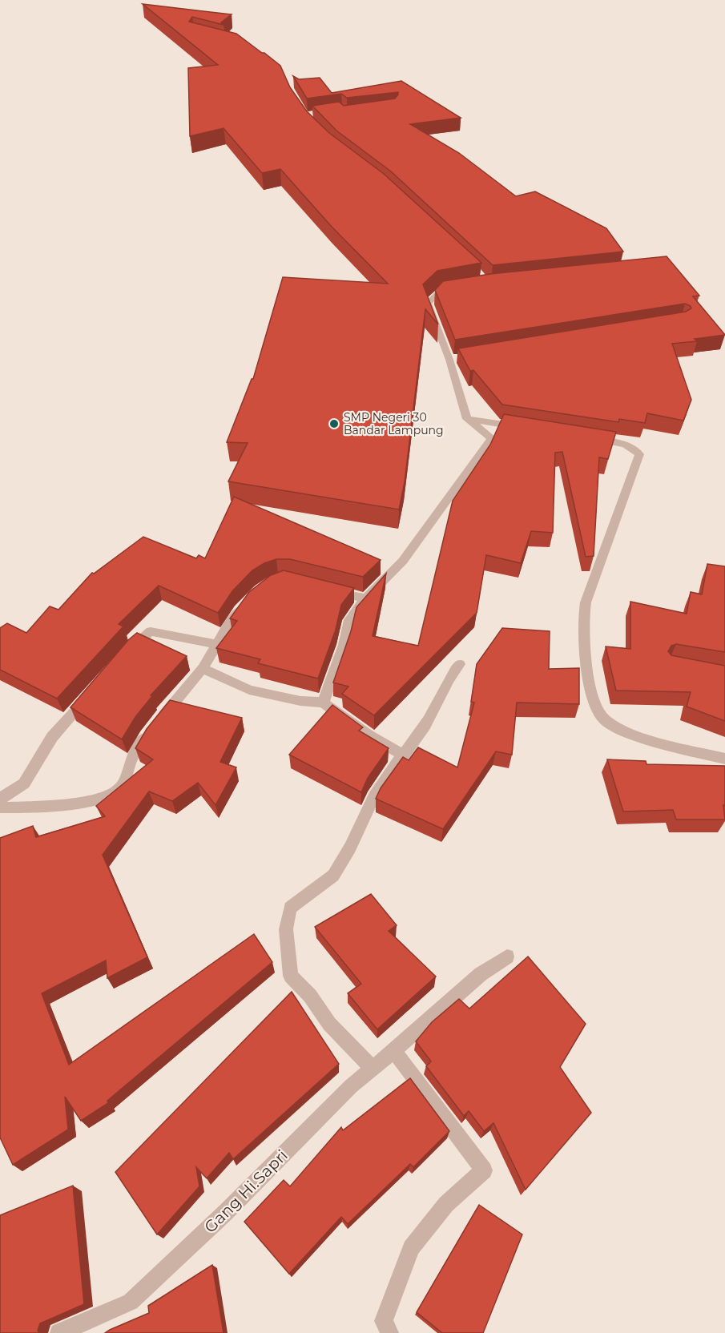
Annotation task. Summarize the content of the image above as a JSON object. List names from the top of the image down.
{
  "streets": {
    "street": ["Gang Hi.Sapri"]
  },
  "places": ["SMP Negeri 30 Bandar Lampung"]
}
